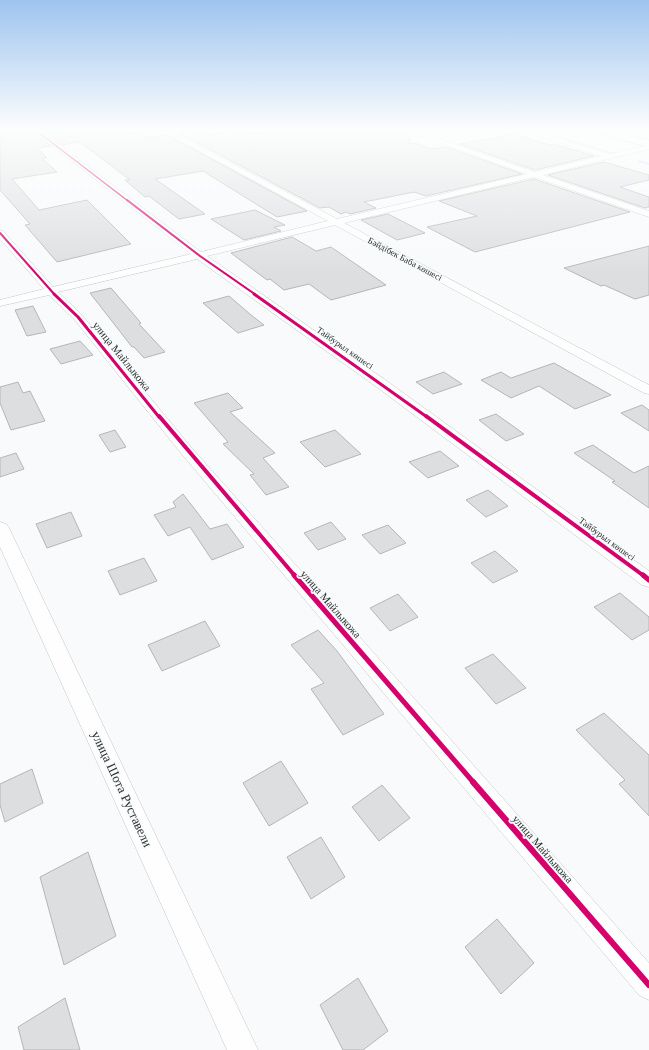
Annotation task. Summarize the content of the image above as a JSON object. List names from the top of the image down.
{
  "streets": {
    "street": [
      "Бәйдібек Баба көшесі",
      "Тайбурыл көшесі",
      "улица Майлыкожа",
      "улица Шота Руставели"
    ]
  }
}
